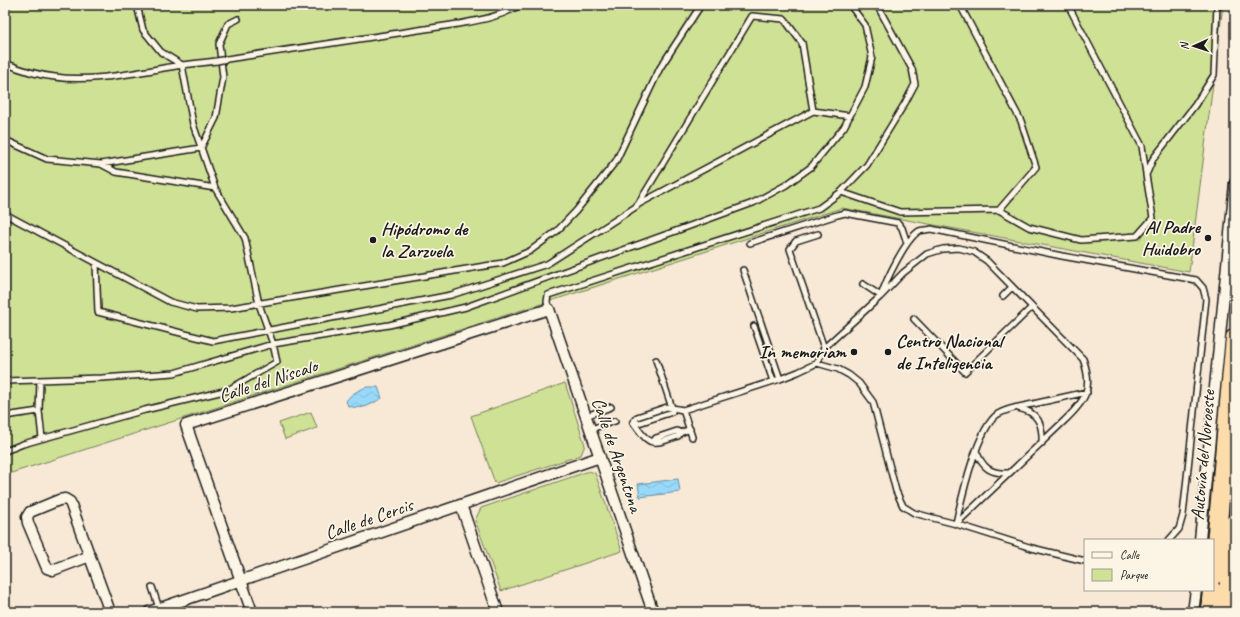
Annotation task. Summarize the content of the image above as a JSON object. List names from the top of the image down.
{
  "streets": {
    "highway": ["Autovía del Noroeste"],
    "street": ["Calle del Níscalo", "Calle de Argentona", "Calle de Cercis"]
  },
  "crossings": [
    ["Calle del Níscalo", "Calle de Argentona"],
    ["Calle del Níscalo", "Calle de Cercis"],
    ["Calle de Argentona", "Calle de Cercis"]
  ],
  "places": [
    "Al Padre Huidobro",
    "Hipódromo de la Zarzuela",
    "In memoriam",
    "Centro Nacional de Inteligencia"
  ],
  "legend": ["Calle", "Parque"],
  "north": "left"
}
